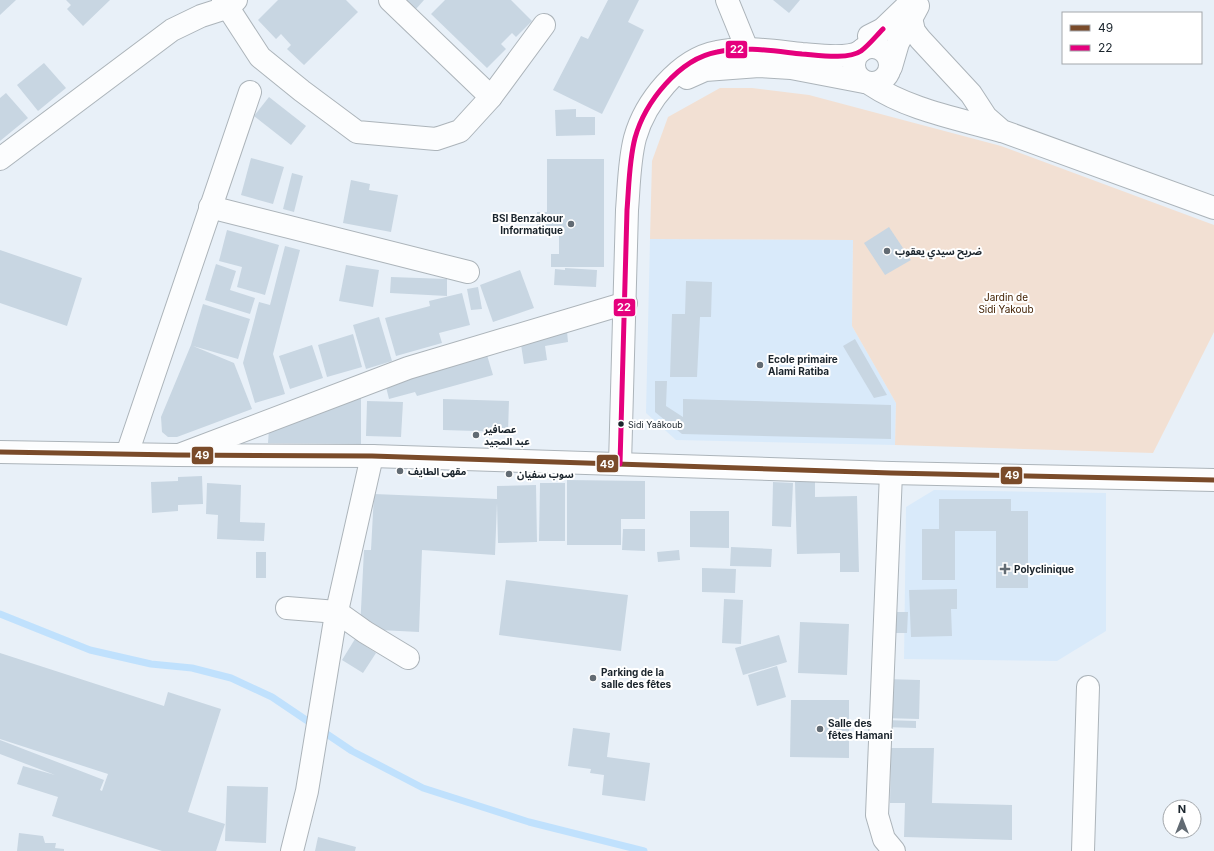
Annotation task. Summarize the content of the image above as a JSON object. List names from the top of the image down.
{
  "parks": ["Jardin de Sidi Yakoub"],
  "places": {
    "other": [
      "BSI Benzakour Informatique",
      "ضريح سيدي يعقوب",
      "Ecole primaire Alami Ratiba",
      "Sidi Yaâkoub",
      "عصافير عبد المجيد",
      "مقهى الطايف",
      "سوب سفيان",
      "Parking de la salle des fêtes",
      "Salle des fêtes Hamani"
    ],
    "health": ["Polyclinique"]
  },
  "lines": ["transit line 22", "transit line 49"],
  "legend": ["49", "22"],
  "north": "top"
}
